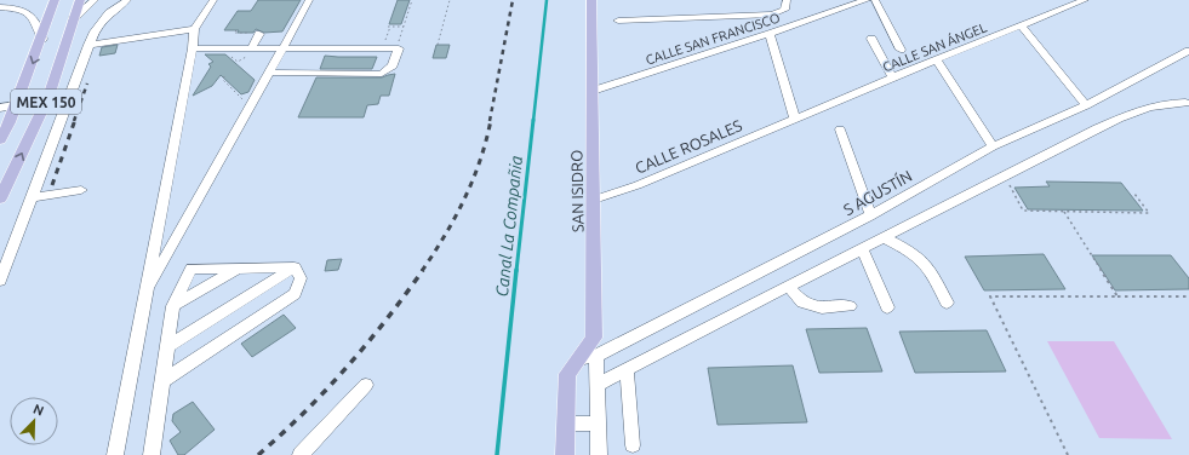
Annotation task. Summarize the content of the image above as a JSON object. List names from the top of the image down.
{
  "streets": {
    "main road": ["MEX 150", "SAN ISIDRO"],
    "street": [
      "CALLE SAN FRANCISCO",
      "CALLE SAN ÁNGEL",
      "CALLE ROSALES",
      "S AGUSTÍN"
    ]
  },
  "crossings": [
    ["CALLE SAN FRANCISCO", "SAN ISIDRO"],
    ["CALLE SAN ÁNGEL", "CALLE ROSALES"],
    ["CALLE ROSALES", "SAN ISIDRO"],
    ["SAN ISIDRO", "S AGUSTÍN"]
  ],
  "water": ["Canal La Compañia"],
  "north": "top right"
}
